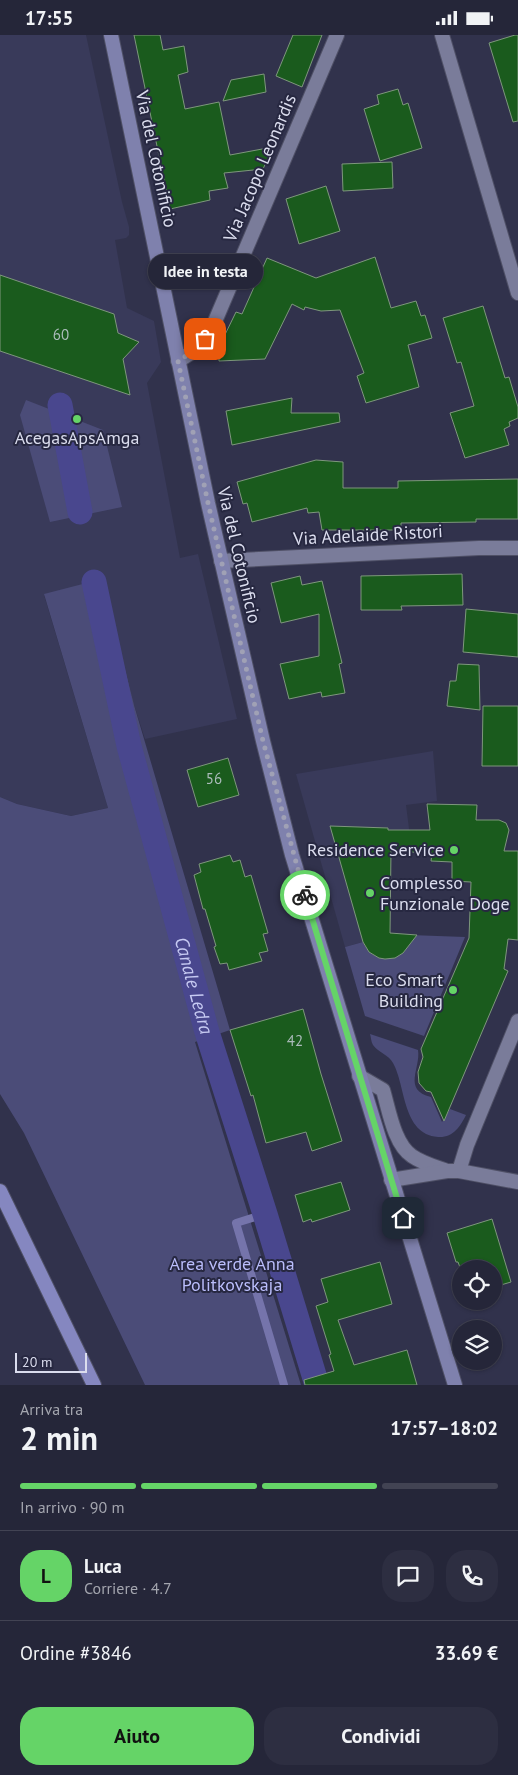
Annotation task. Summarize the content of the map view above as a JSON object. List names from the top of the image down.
{
  "streets": {
    "main road": ["Via del Cotonificio"],
    "street": ["Via Jacopo Leonardis", "Via Adelaide Ristori"]
  },
  "crossings": [
    ["Via del Cotonificio", "Via Jacopo Leonardis"],
    ["Via del Cotonificio", "Via Adelaide Ristori"]
  ],
  "water": ["Canale Ledra"],
  "parks": ["Area verde Anna Politkovskaja"],
  "places": [
    "Idee in testa",
    "AcegasApsAmga",
    "Residence Service",
    "Complesso Funzionale Doge",
    "Eco Smart Building"
  ],
  "house_numbers": ["60", "56", "42"],
  "scale_bar": "20 m",
  "page": {
    "status": "17:55",
    "bubble": "Idee in testa",
    "scale": "20 m",
    "heading": ["2 min", "Arriva tra", "17:57–18:02"],
    "panel": [
      "Luca",
      "Corriere · 4.7",
      "Ordine #3846",
      "33.69 €"
    ],
    "bar": "In arrivo · 90 m",
    "round": "L",
    "buttons": ["Aiuto", "Condividi"]
  }
}
